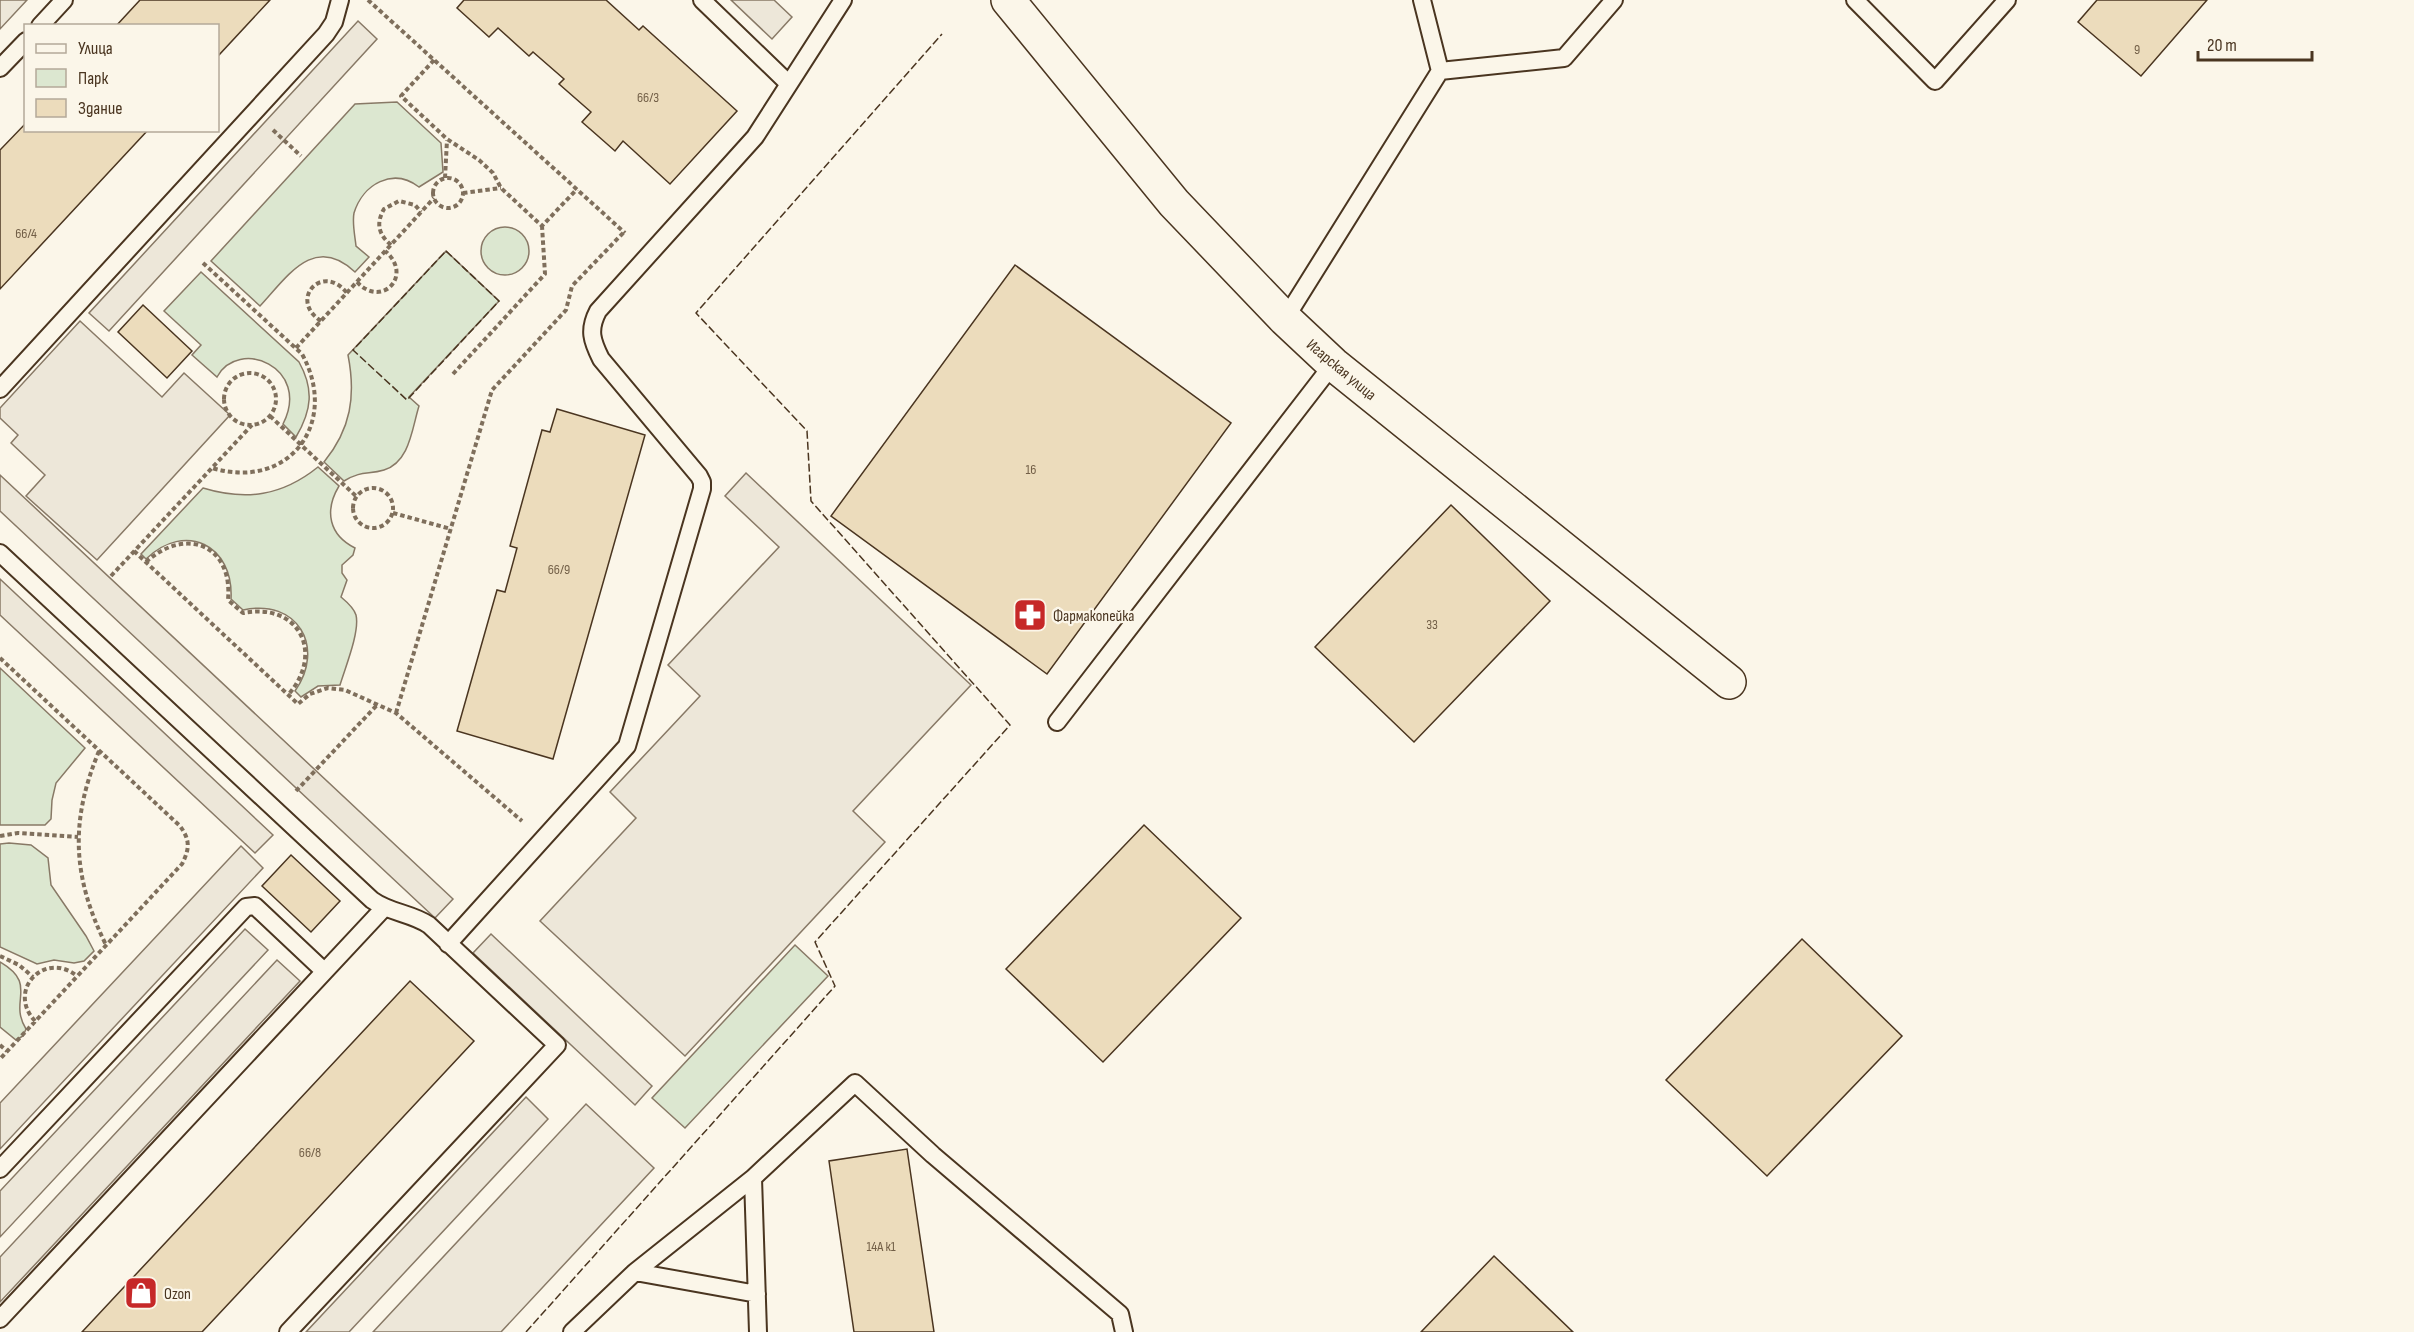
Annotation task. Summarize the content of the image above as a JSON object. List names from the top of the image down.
{
  "streets": {
    "street": ["Игарская улица"]
  },
  "places": {
    "pharmacy": ["Фармакопейка"],
    "shop": ["Ozon"]
  },
  "house_numbers": [
    "9",
    "66/3",
    "66/4",
    "16",
    "66/9",
    "33",
    "66/8",
    "14А к1"
  ],
  "legend": ["Улица", "Парк", "Здание"],
  "scale_bar": "20 m"
}
